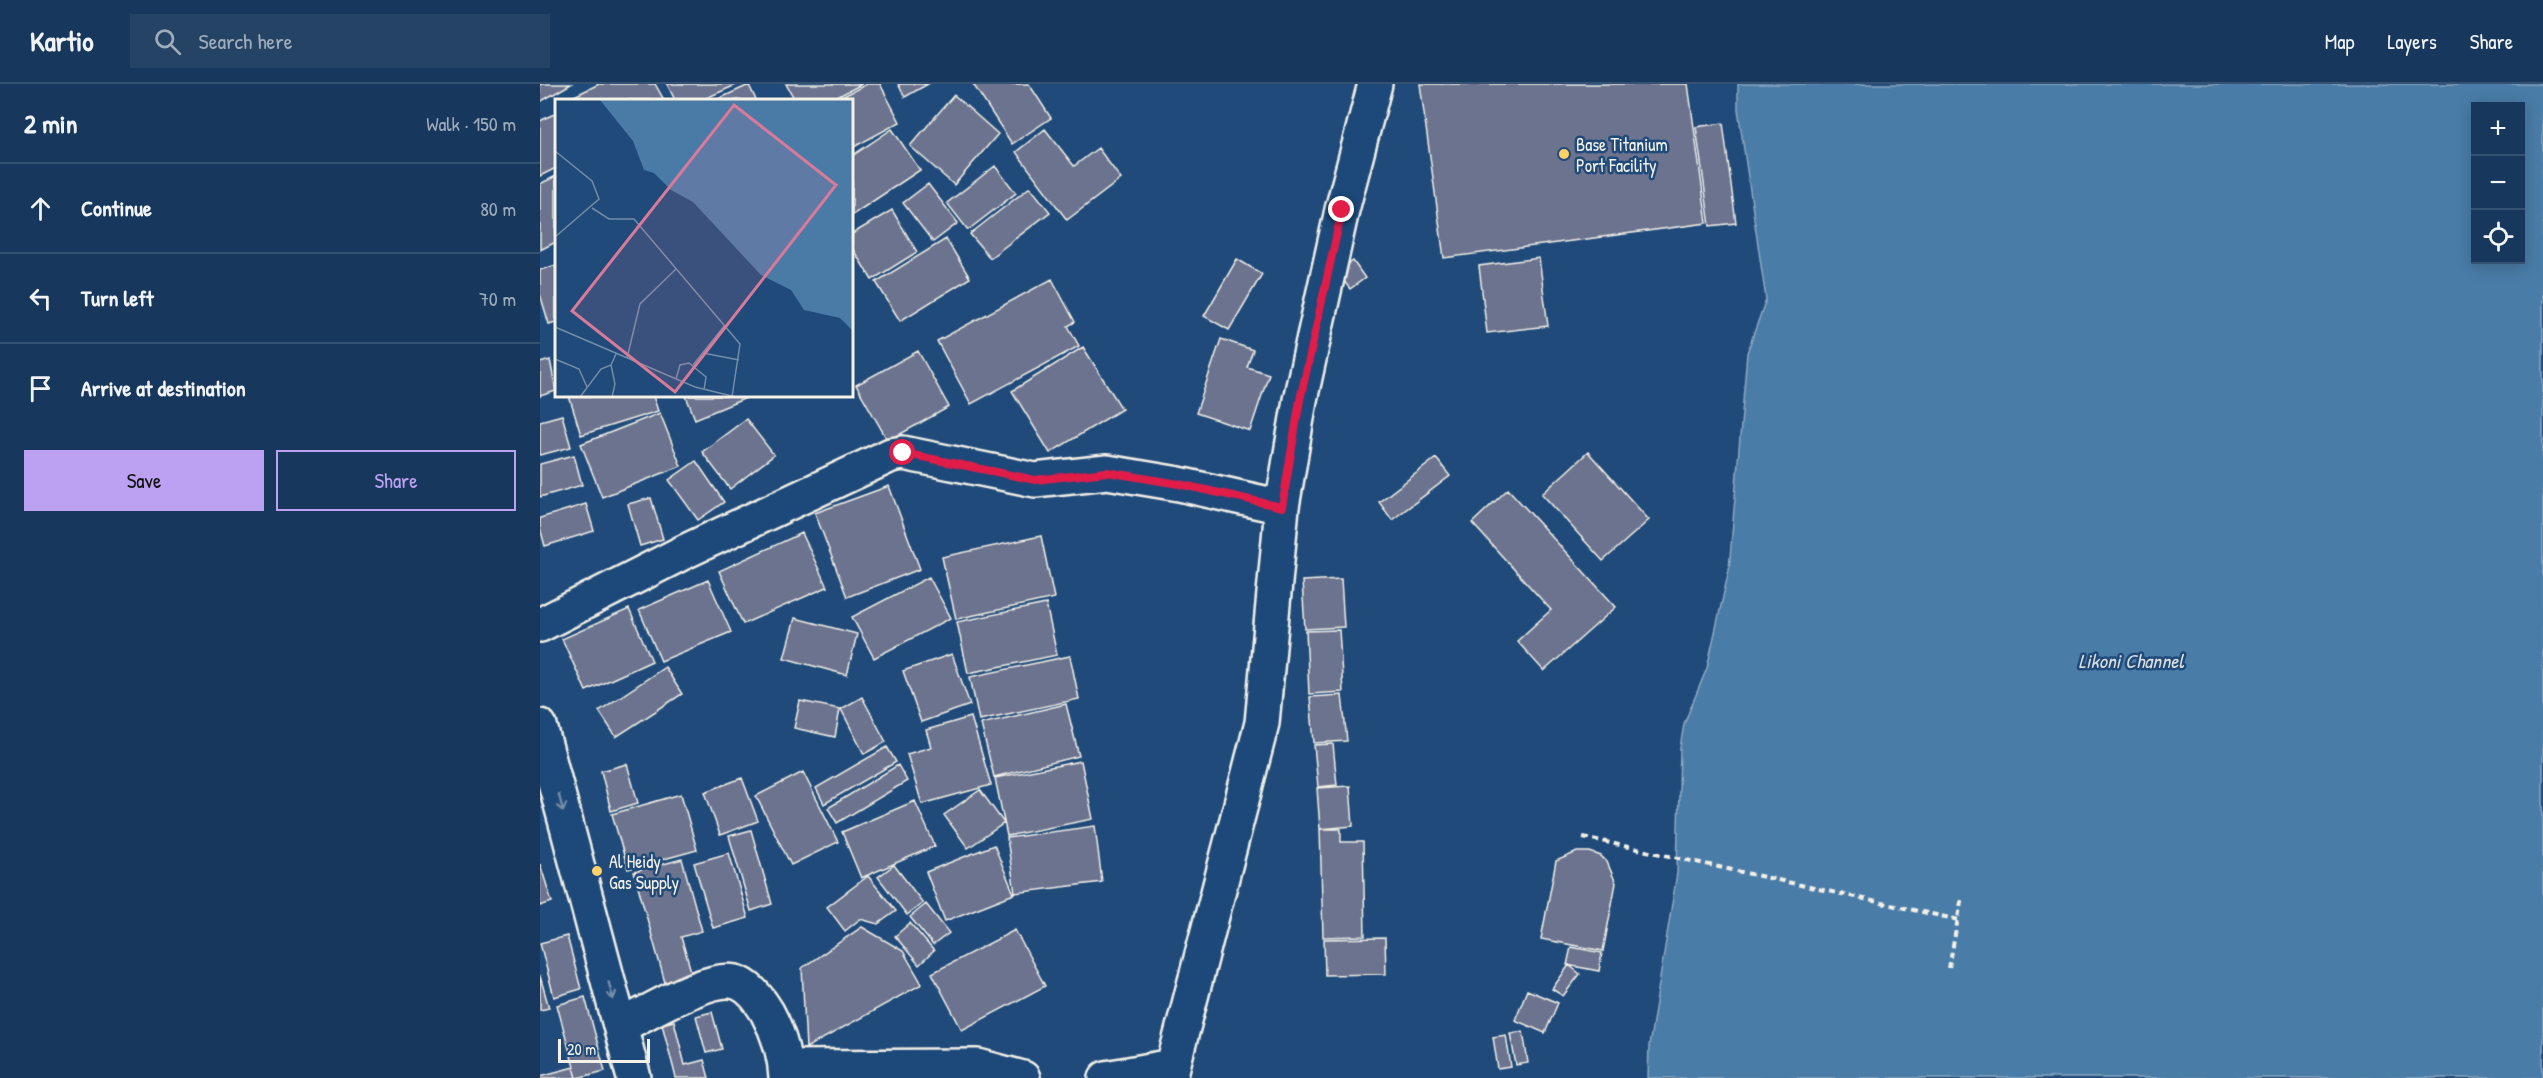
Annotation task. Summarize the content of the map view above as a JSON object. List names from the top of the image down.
{
  "water": ["Likoni Channel"],
  "places": ["Base Titanium Port Facility", "Al Heidy Gas Supply"],
  "scale_bar": "20 m",
  "page": {
    "header": "Kartio",
    "search": "Search here",
    "nav": ["Map", "Layers", "Share"],
    "heading": ["2 min", "Walk · 150 m"],
    "map_buttons": ["+", "−"],
    "list": [
      ["Continue", "80 m"],
      ["Turn left", "70 m"],
      "Arrive at destination"
    ],
    "buttons": ["Save", "Share"],
    "scale": "20 m"
  }
}
